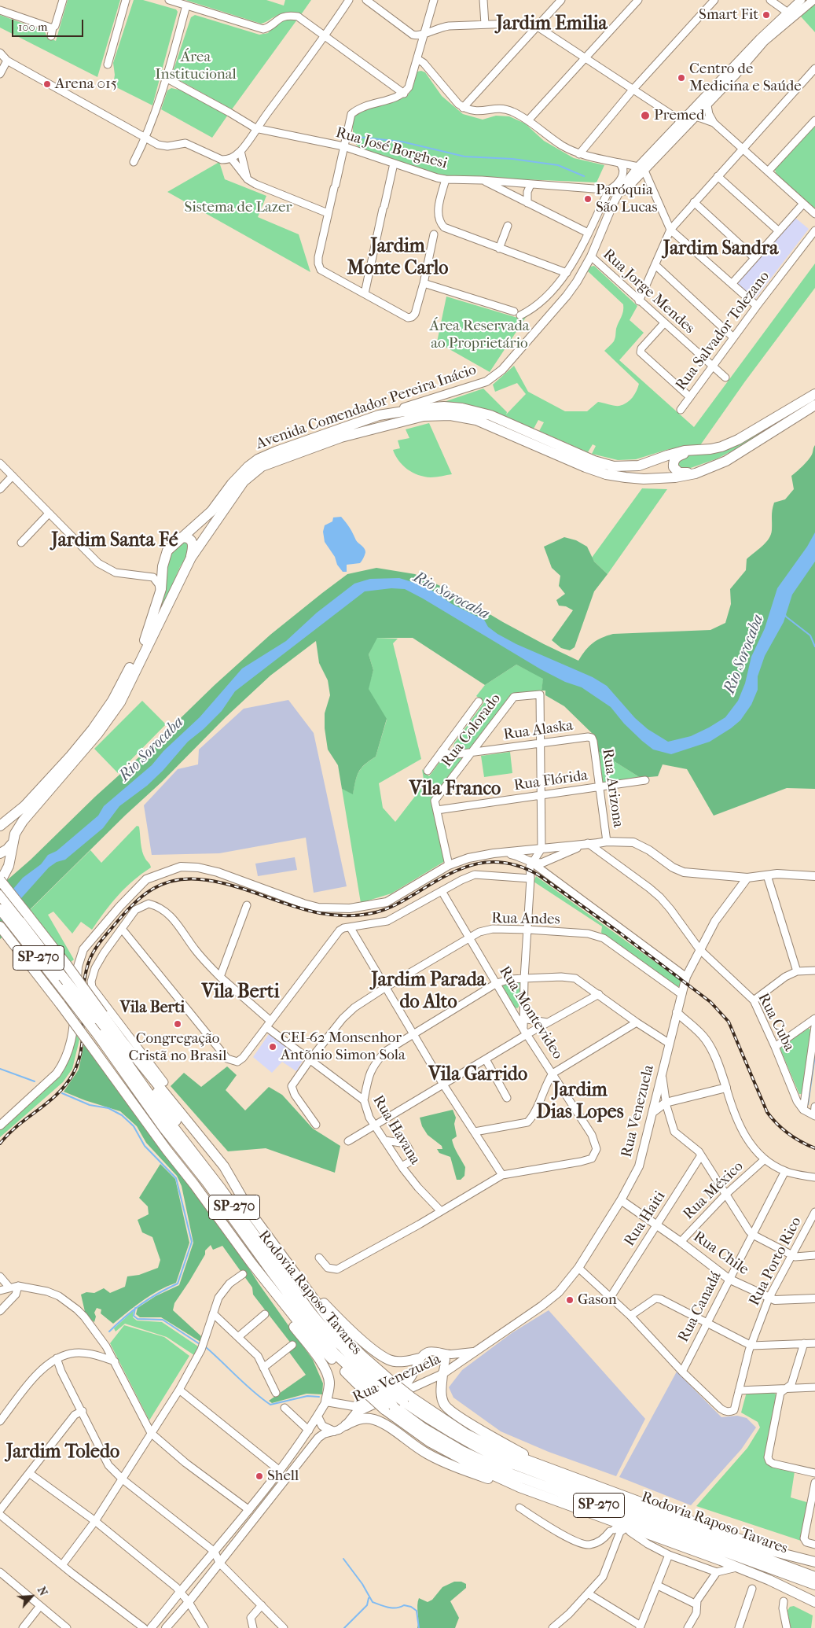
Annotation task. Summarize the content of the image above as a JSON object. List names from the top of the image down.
{
  "streets": {
    "highway": ["Avenida Comendador Pereira Inácio", "SP-270", "Rodovia Raposo Tavares"],
    "main road": ["Rua Venezuela", "Rua Chile"],
    "street": [
      "Rua José Borghesi",
      "Rua Jorge Mendes",
      "Rua Salvador Tolezano",
      "Rua Colorado",
      "Rua Alaska",
      "Rua Flórida",
      "Rua Arizona",
      "Rua Andes",
      "Rua Montevideo",
      "Rua Cuba",
      "Rua Havana",
      "Rua México",
      "Rua Haiti",
      "Rua Porto Rico",
      "Rua Canadá"
    ]
  },
  "crossings": [
    ["Rua José Borghesi", "Avenida Comendador Pereira Inácio"],
    ["Rua Jorge Mendes", "Rua Salvador Tolezano"],
    ["Rua Jorge Mendes", "Avenida Comendador Pereira Inácio"],
    ["Avenida Comendador Pereira Inácio", "SP-270"],
    ["Rua Colorado", "Rua Alaska"],
    ["Rua Colorado", "Rua Flórida"],
    ["Rua Alaska", "Rua Arizona"],
    ["Rua Flórida", "Rua Arizona"],
    ["Rua Andes", "Rua Montevideo"],
    ["Rua Andes", "Rua Venezuela"],
    ["Rua Andes", "Rua Havana"],
    ["SP-270", "Rodovia Raposo Tavares"],
    ["Rua Cuba", "Rua Venezuela"],
    ["Rua Venezuela", "Rua Chile"],
    ["Rua México", "Rua Chile"],
    ["Rua Haiti", "Rua Chile"],
    ["Rua Chile", "Rua Porto Rico"],
    ["Rua Chile", "Rua Canadá"],
    ["Rua Porto Rico", "Rua Canadá"]
  ],
  "districts": [
    "Jardim Emilia",
    "Jardim Monte Carlo",
    "Jardim Sandra",
    "Jardim Santa Fé",
    "Vila Franco",
    "Jardim Parada do Alto",
    "Vila Berti",
    "Vila Berti",
    "Vila Garrido",
    "Jardim Dias Lopes",
    "Jardim Toledo"
  ],
  "water": ["Rio Sorocaba"],
  "parks": ["Área Institucional", "Sistema de Lazer", "Área Reservada ao Proprietário"],
  "places": [
    "Smart Fit",
    "Centro de Medicina e Saúde",
    "Arena 015",
    "Premed",
    "Paróquia São Lucas",
    "Congregação Cristã no Brasil",
    "CEI-62 Monsenhor Antõnio Simon Sola",
    "Gason",
    "Shell"
  ],
  "scale_bar": "100 m",
  "north": "top right"
}
